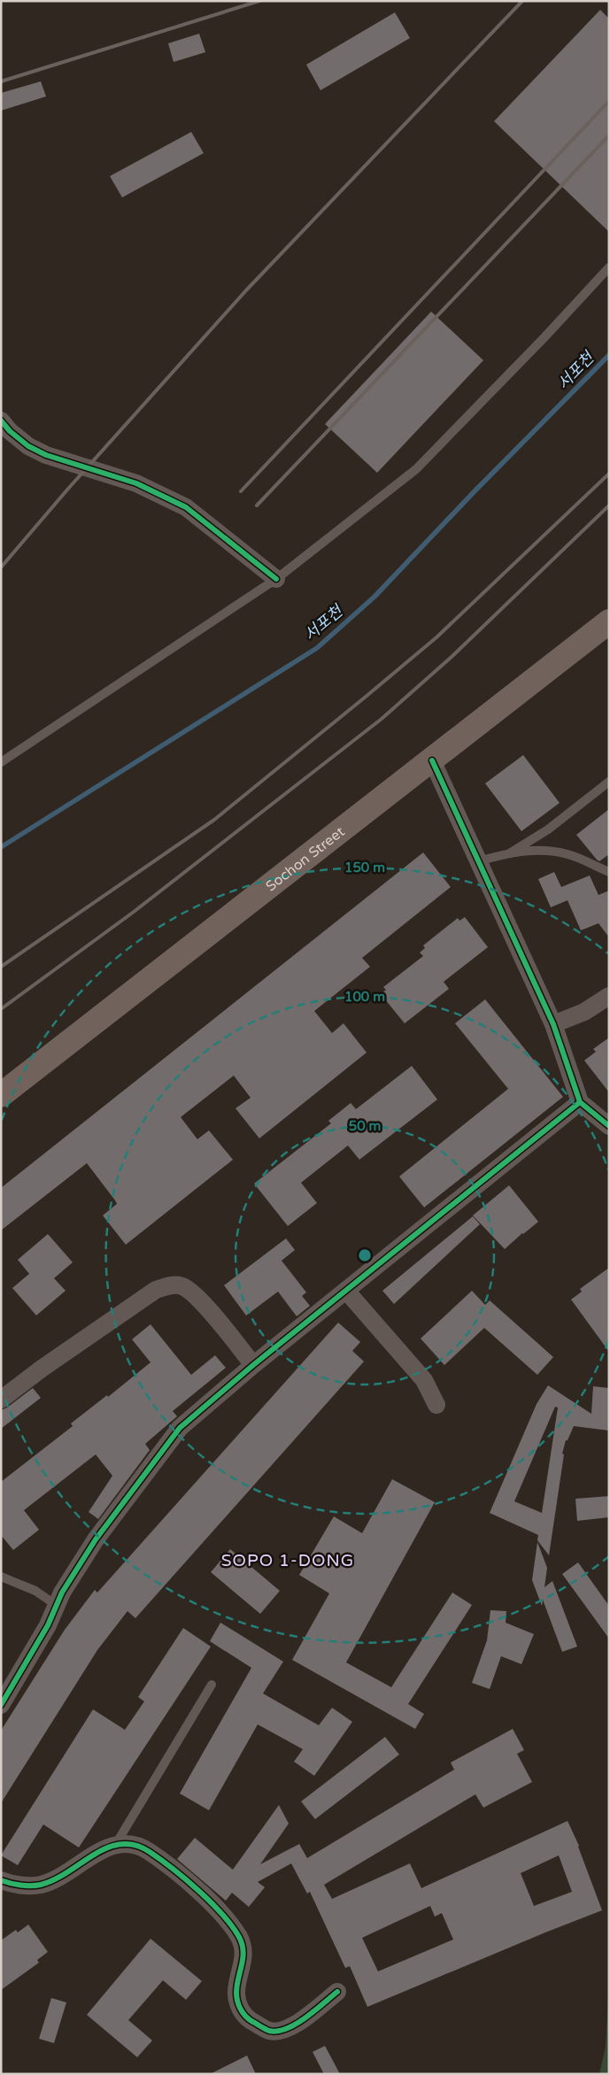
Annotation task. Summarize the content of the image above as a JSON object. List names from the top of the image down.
{
  "streets": {
    "main road": ["Sochon Street"]
  },
  "districts": ["SOPO 1-DONG"],
  "water": ["서포천"],
  "rings": ["150 m", "100 m", "50 m"]
}
